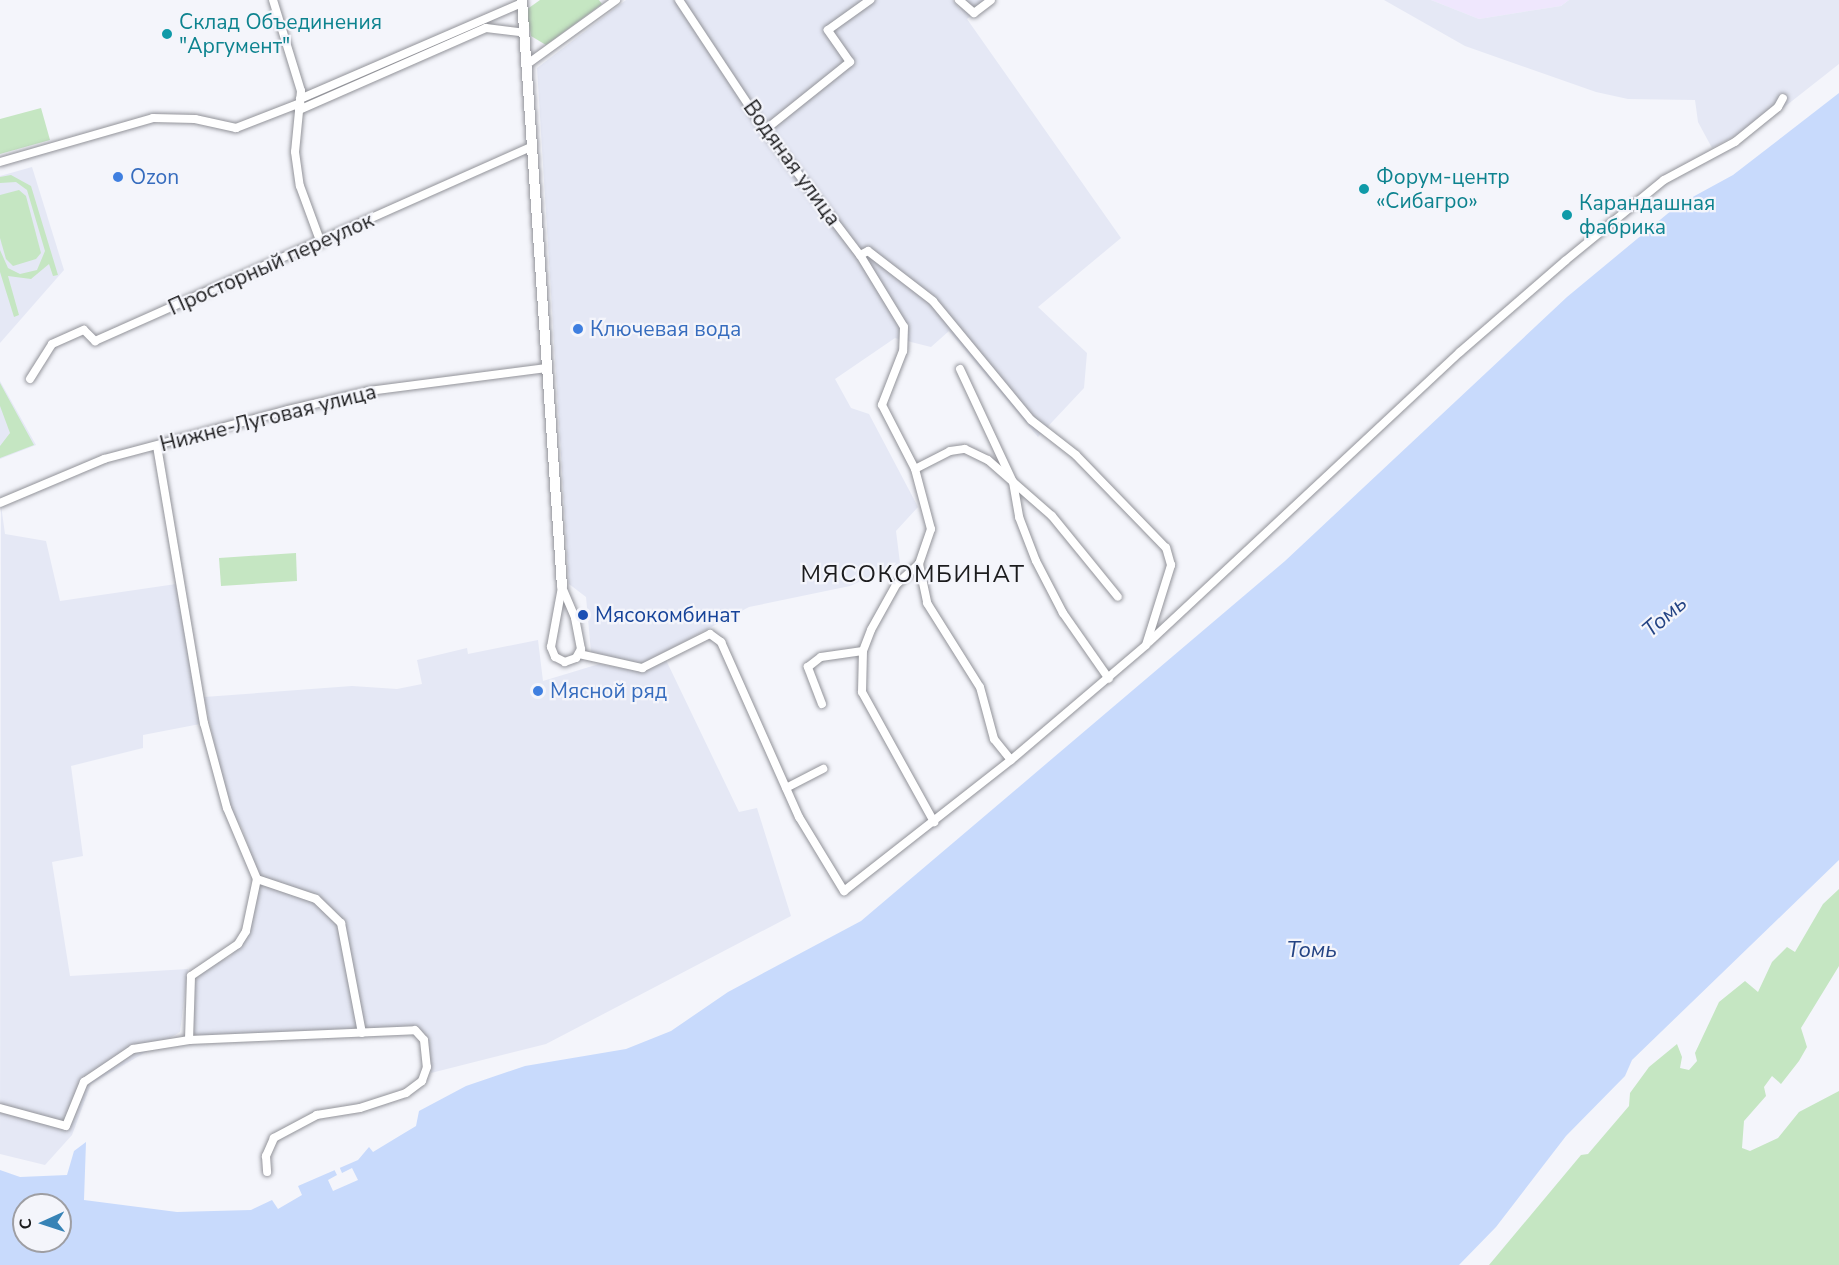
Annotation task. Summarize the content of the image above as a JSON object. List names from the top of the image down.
{
  "streets": {
    "street": ["Водяная улица", "Просторный переулок", "Нижне-Луговая улица"]
  },
  "districts": ["МЯСОКОМБИНАТ"],
  "water": ["Томь"],
  "places": [
    "Склад Объединения \"Аргумент\"",
    "Ozon",
    "Форум-центр «Сибагро»",
    "Карандашная фабрика",
    "Ключевая вода",
    "Мясокомбинат",
    "Мясной ряд"
  ],
  "north": "left"
}
